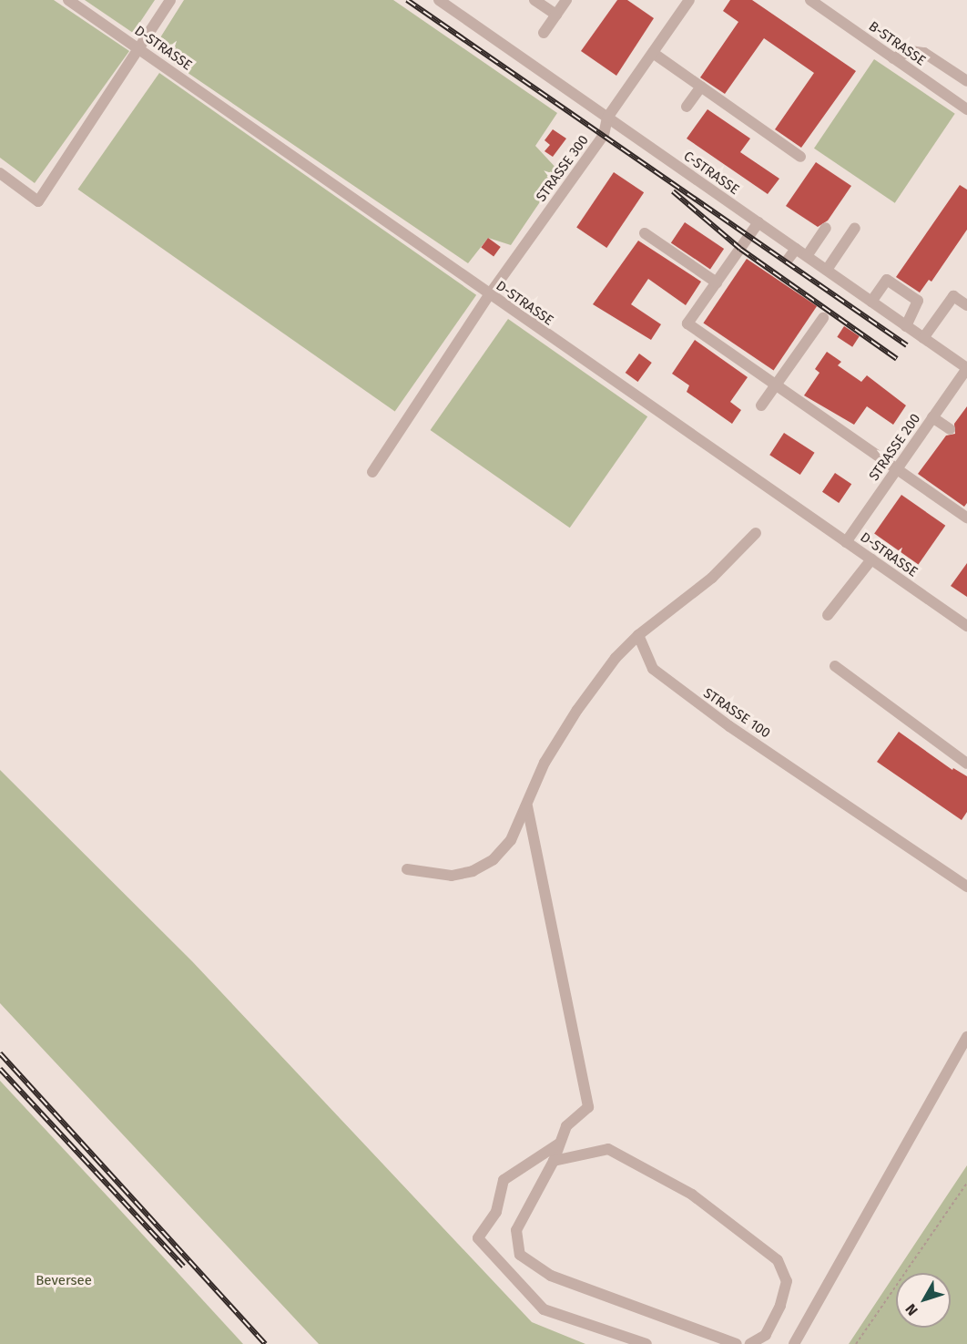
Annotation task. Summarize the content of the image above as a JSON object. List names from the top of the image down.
{
  "streets": {
    "lane": [
      "B-STRASSE",
      "D-STRASSE",
      "STRASSE 300",
      "C-STRASSE",
      "STRASSE 200",
      "STRASSE 100"
    ]
  },
  "crossings": [
    ["D-STRASSE", "STRASSE 300"],
    ["D-STRASSE", "STRASSE 200"],
    ["STRASSE 300", "C-STRASSE"],
    ["C-STRASSE", "STRASSE 200"]
  ],
  "parks": ["Beversee"],
  "north": "bottom left"
}
